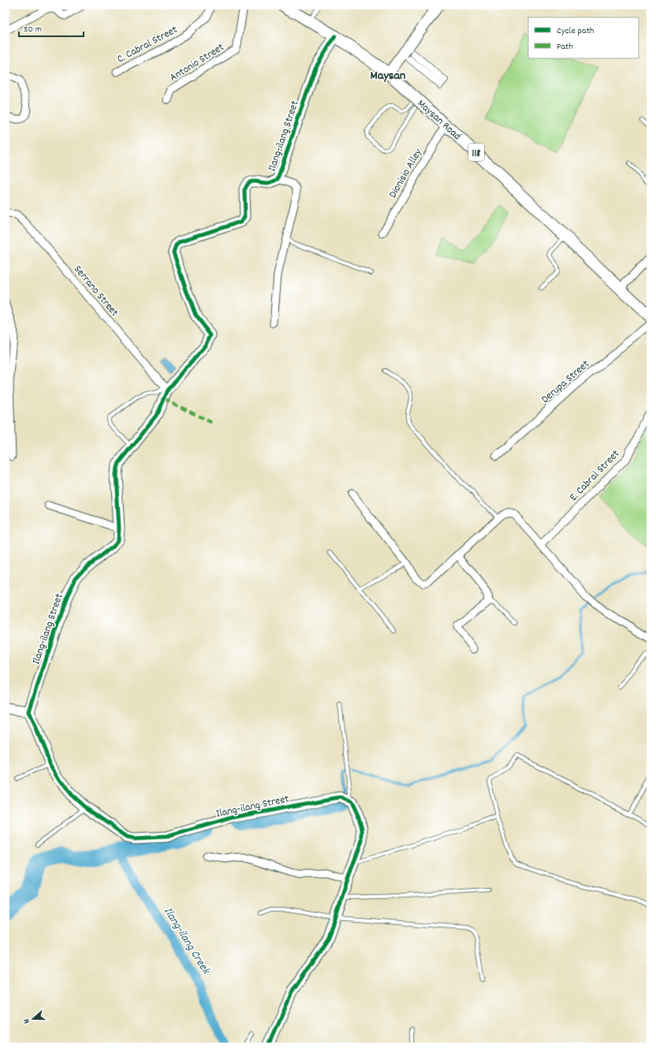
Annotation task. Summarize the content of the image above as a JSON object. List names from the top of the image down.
{
  "streets": {
    "main road": ["Maysan Road", "118"],
    "street": [
      "C. Cabral Street",
      "Antonio Street",
      "Ilang-ilang Street",
      "Dionisio Alley",
      "Serrano Street",
      "Derupa Street",
      "E. Cabral Street"
    ]
  },
  "crossings": [
    ["Maysan Road", "Ilang-ilang Street"],
    ["Maysan Road", "Dionisio Alley"],
    ["Ilang-ilang Street", "Serrano Street"]
  ],
  "districts": ["Maysan"],
  "water": ["Ilang-ilang Creek"],
  "legend": ["Cycle path", "Path"],
  "scale_bar": "50 m",
  "north": "left"
}
